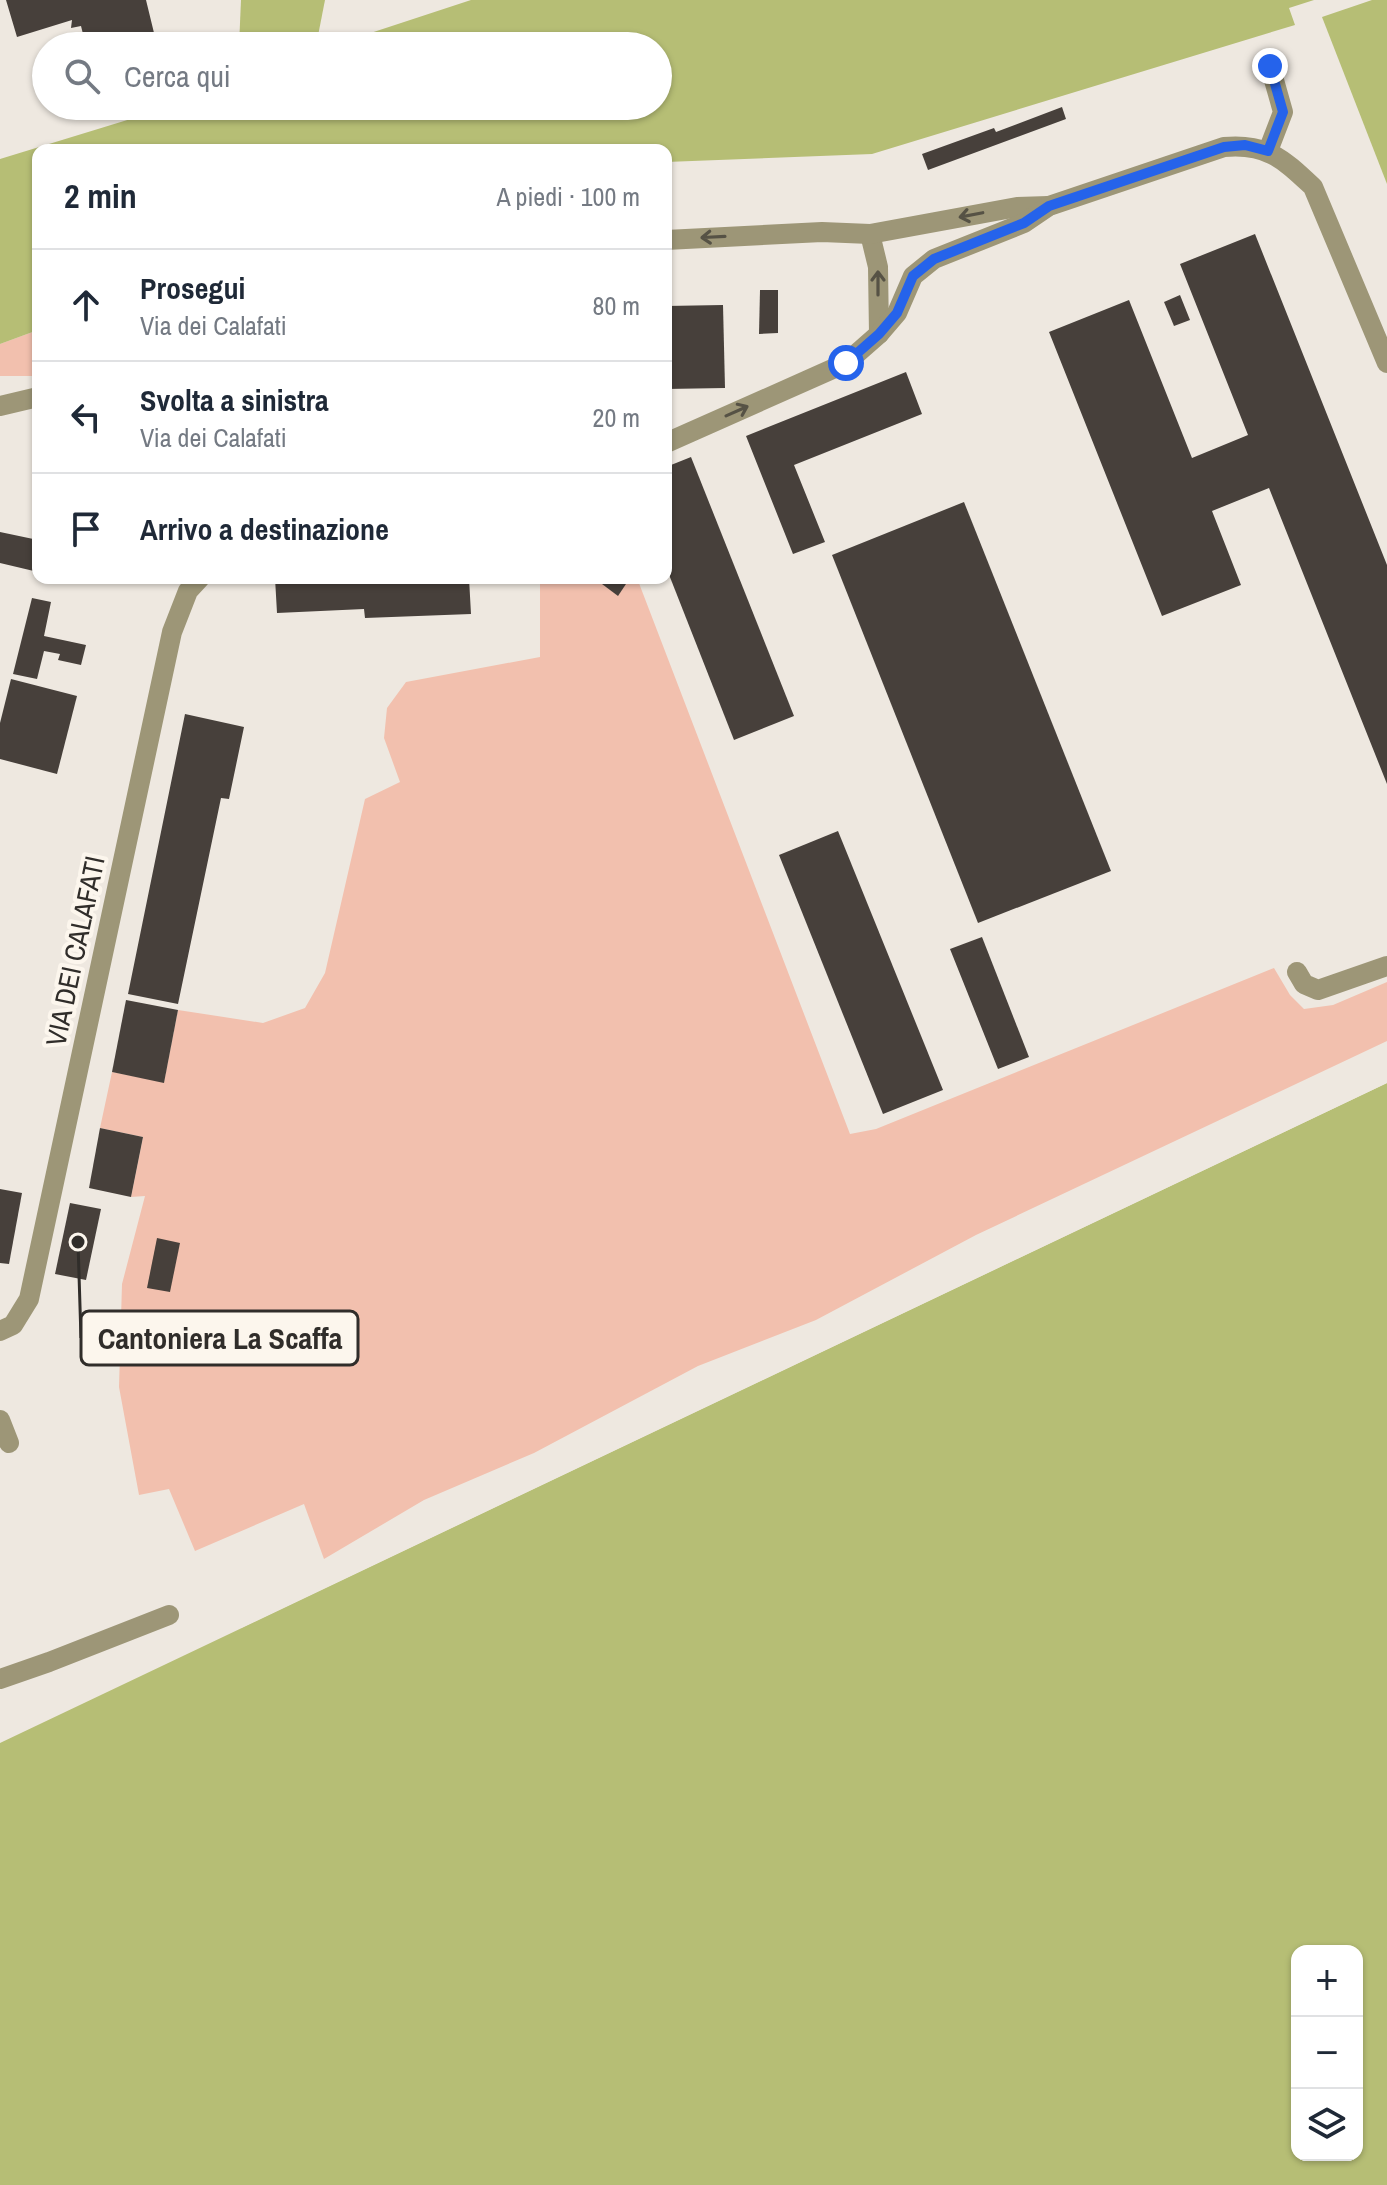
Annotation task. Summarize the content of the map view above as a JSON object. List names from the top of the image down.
{
  "streets": {
    "street": ["VIA DEI CALAFATI"]
  },
  "places": ["Cantoniera La Scaffa"],
  "page": {
    "search": "Cerca qui",
    "heading": ["2 min", "A piedi · 100 m"],
    "list": [
      ["Prosegui", "Via dei Calafati", "80 m"],
      ["Svolta a sinistra", "Via dei Calafati", "20 m"],
      "Arrivo a destinazione"
    ],
    "map_buttons": ["+", "−"]
  }
}
